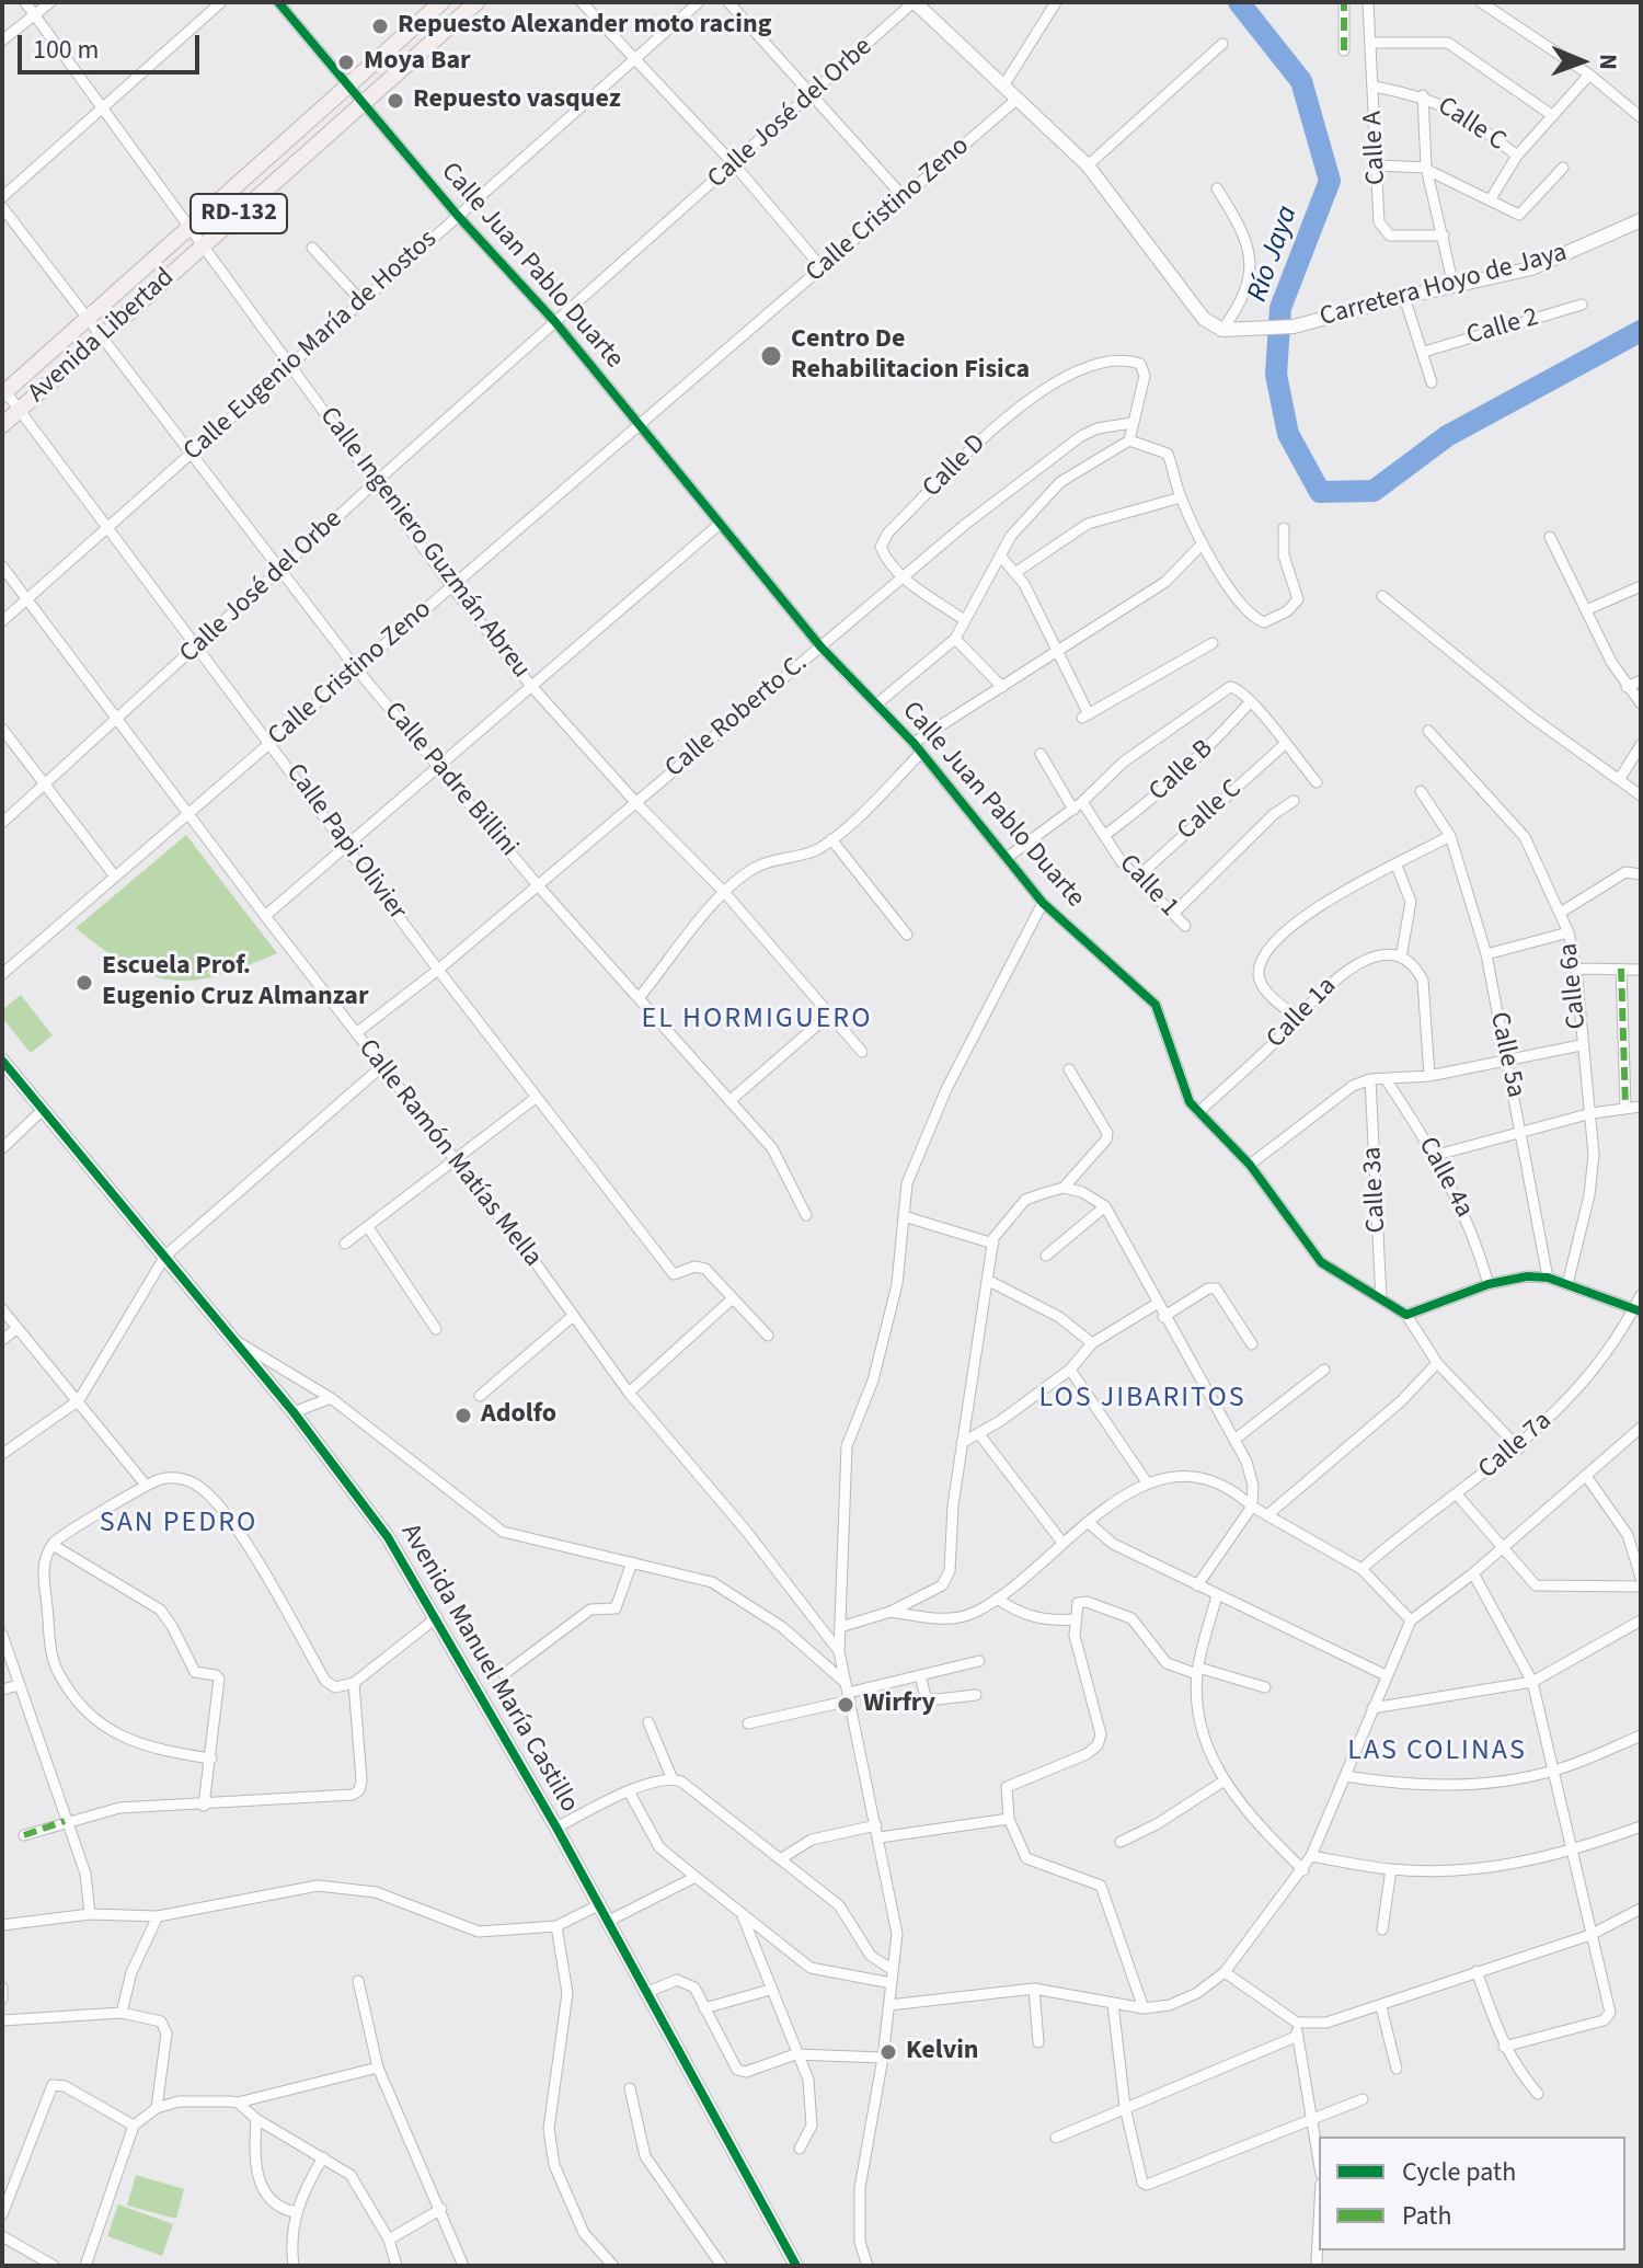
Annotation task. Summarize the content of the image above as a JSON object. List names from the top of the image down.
{
  "streets": {
    "main road": ["RD-132", "Avenida Libertad"],
    "street": [
      "Calle José del Orbe",
      "Calle C",
      "Calle A",
      "Calle Cristino Zeno",
      "Calle Juan Pablo Duarte",
      "Carretera Hoyo de Jaya",
      "Calle 2",
      "Calle Eugenio María de Hostos",
      "Calle D",
      "Calle Ingeniero Guzmán Abreu",
      "Calle Roberto C.",
      "Calle B",
      "Calle Padre Billini",
      "Calle Papi Olivier",
      "Calle 1",
      "Calle 6a",
      "Calle 1a",
      "Calle 5a",
      "Calle Ramón Matías Mella",
      "Calle 4a",
      "Calle 3a",
      "Calle 7a",
      "Avenida Manuel María Castillo"
    ]
  },
  "crossings": [
    ["Calle José del Orbe", "Calle Juan Pablo Duarte"],
    ["Calle José del Orbe", "Calle Ingeniero Guzmán Abreu"],
    ["Calle José del Orbe", "Calle Padre Billini"],
    ["Calle José del Orbe", "Calle Papi Olivier"],
    ["Calle José del Orbe", "Calle Ramón Matías Mella"],
    ["Calle C", "Calle A"],
    ["Calle C", "Calle 1"],
    ["Calle Cristino Zeno", "Calle Juan Pablo Duarte"],
    ["Calle Cristino Zeno", "Calle Ingeniero Guzmán Abreu"],
    ["Calle Cristino Zeno", "Calle Padre Billini"],
    ["Calle Cristino Zeno", "Calle Papi Olivier"],
    ["Calle Cristino Zeno", "Calle Ramón Matías Mella"],
    ["Calle Juan Pablo Duarte", "Avenida Libertad"],
    ["Calle Juan Pablo Duarte", "Calle Eugenio María de Hostos"],
    ["Calle Juan Pablo Duarte", "Calle Roberto C."],
    ["Calle Juan Pablo Duarte", "Calle 1a"],
    ["Calle Juan Pablo Duarte", "Calle 3a"],
    ["Avenida Libertad", "Calle Ingeniero Guzmán Abreu"],
    ["Avenida Libertad", "Calle Padre Billini"],
    ["Avenida Libertad", "Calle Papi Olivier"],
    ["Calle Eugenio María de Hostos", "Calle Ingeniero Guzmán Abreu"],
    ["Calle Eugenio María de Hostos", "Calle Padre Billini"],
    ["Calle Eugenio María de Hostos", "Calle Papi Olivier"],
    ["Calle Eugenio María de Hostos", "Calle Ramón Matías Mella"],
    ["Calle D", "Calle Roberto C."],
    ["Calle Ingeniero Guzmán Abreu", "Calle Roberto C."],
    ["Calle Roberto C.", "Calle Padre Billini"],
    ["Calle Roberto C.", "Calle Papi Olivier"],
    ["Calle Roberto C.", "Calle Ramón Matías Mella"],
    ["Calle B", "Calle 1"]
  ],
  "districts": [
    "EL HORMIGUERO",
    "LOS JIBARITOS",
    "SAN PEDRO",
    "LAS COLINAS"
  ],
  "water": ["Río Jaya"],
  "places": [
    "Repuesto Alexander moto racing",
    "Moya Bar",
    "Repuesto vasquez",
    "Centro De Rehabilitacion Fisica",
    "Escuela Prof. Eugenio Cruz Almanzar",
    "Adolfo",
    "Wirfry",
    "Kelvin"
  ],
  "legend": ["Cycle path", "Path"],
  "scale_bar": "100 m",
  "north": "right"
}
